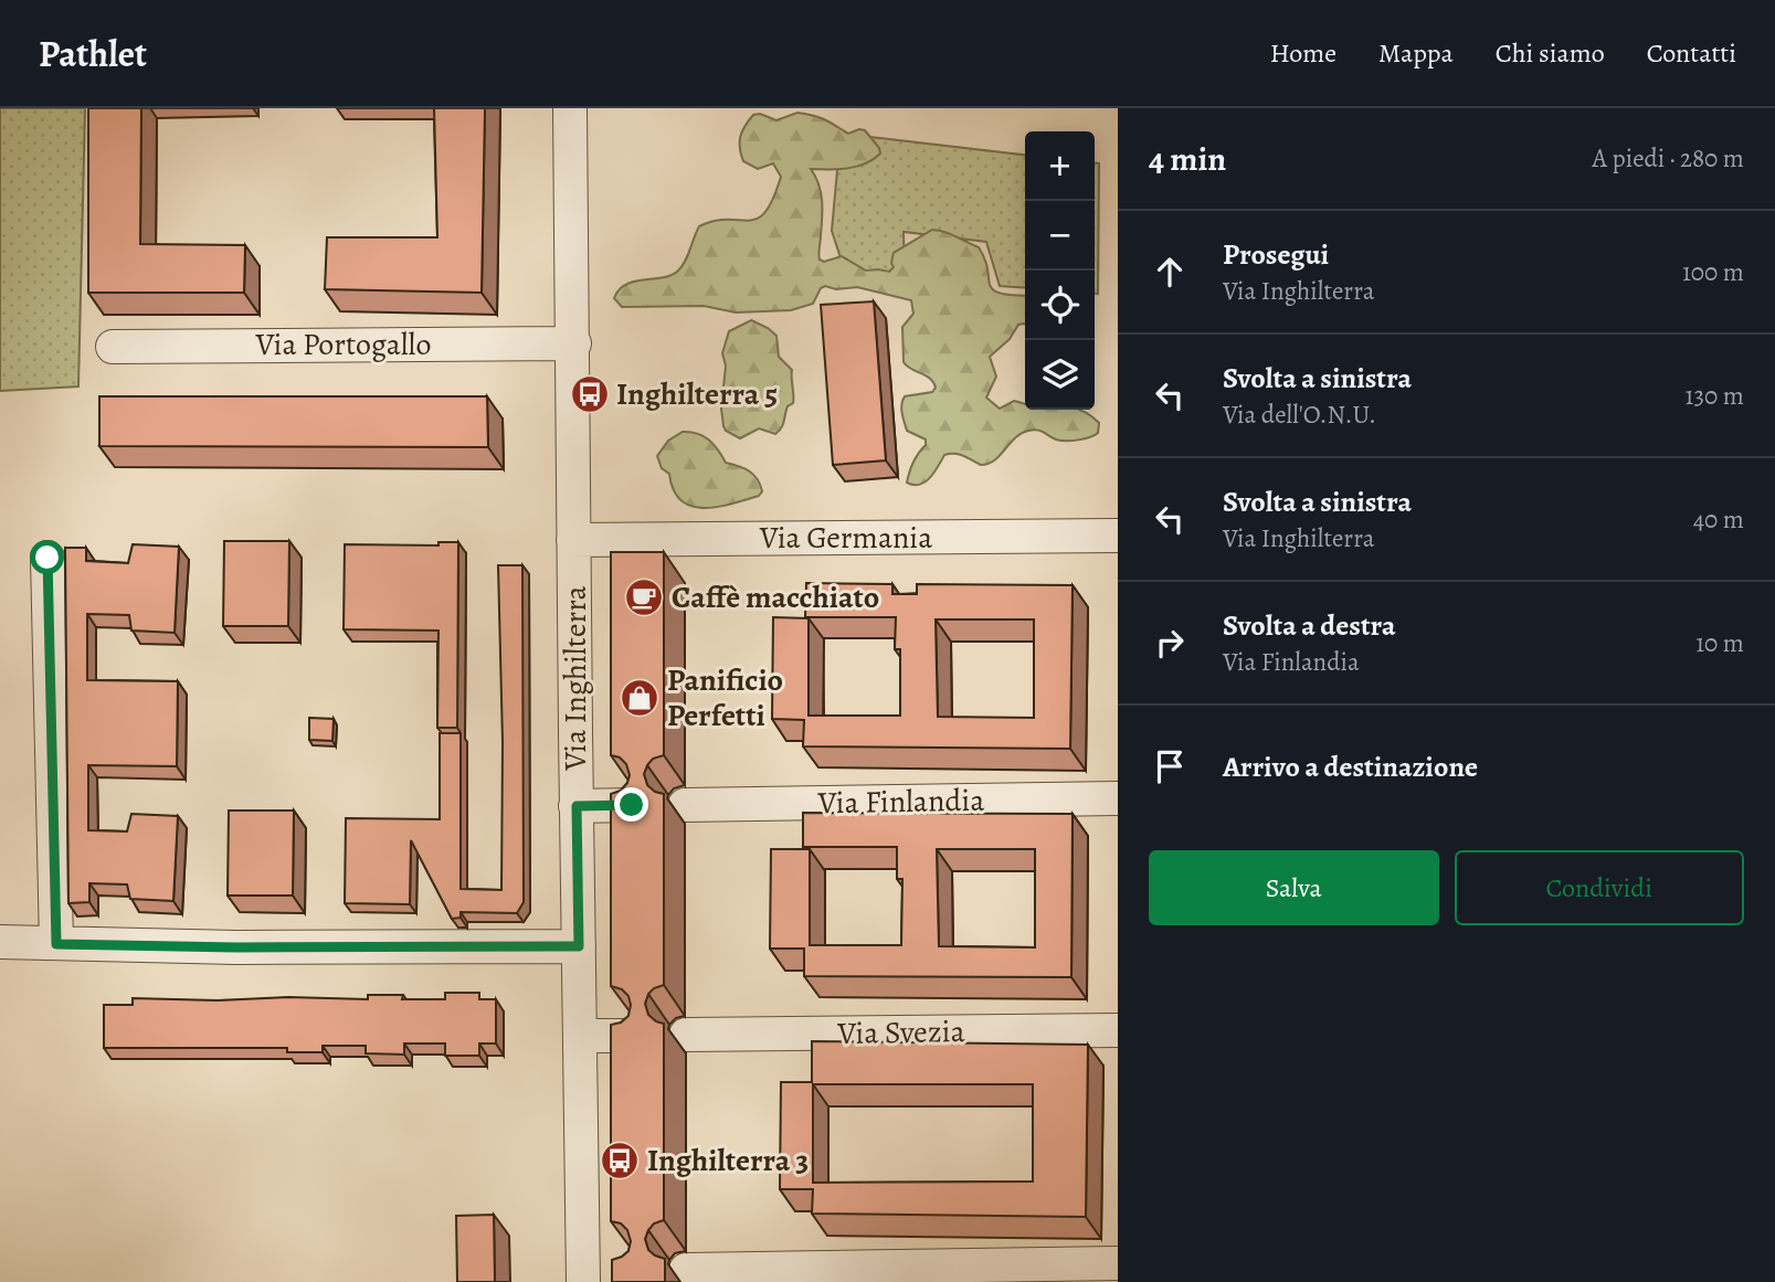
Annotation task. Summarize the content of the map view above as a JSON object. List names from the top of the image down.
{
  "streets": {
    "street": [
      "Via Portogallo",
      "Via Germania",
      "Via Inghilterra",
      "Via Finlandia",
      "Via Svezia"
    ]
  },
  "crossings": [
    ["Via Portogallo", "Via Inghilterra"],
    ["Via Germania", "Via Inghilterra"]
  ],
  "places": {
    "bus stop": ["Inghilterra 5", "Inghilterra 3"],
    "cafe": ["Caffè macchiato"],
    "shop": ["Panificio Perfetti"]
  },
  "page": {
    "header": "Pathlet",
    "nav": [
      "Home",
      "Mappa",
      "Chi siamo",
      "Contatti"
    ],
    "heading": ["4 min", "A piedi · 280 m"],
    "map_buttons": ["+", "−"],
    "list": [
      ["Prosegui", "Via Inghilterra", "100 m"],
      ["Svolta a sinistra", "Via dell'O.N.U.", "130 m"],
      ["Svolta a sinistra", "Via Inghilterra", "40 m"],
      ["Svolta a destra", "Via Finlandia", "10 m"],
      "Arrivo a destinazione"
    ],
    "buttons": ["Salva", "Condividi"]
  }
}
